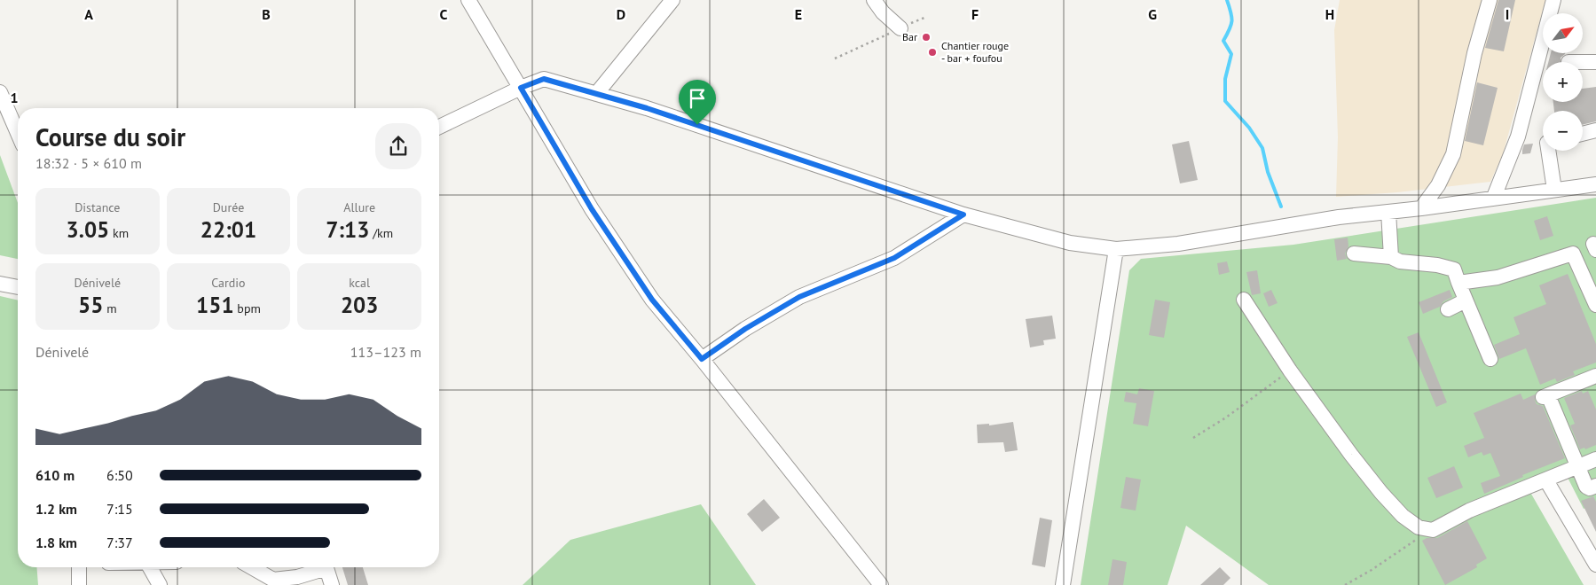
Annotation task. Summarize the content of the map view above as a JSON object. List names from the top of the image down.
{
  "places": ["Bar", "Chantier rouge - bar + foufou"],
  "north": "top right",
  "page": {
    "map_buttons": ["+", "−"],
    "heading": ["Course du soir", "18:32 · 5 × 610 m"],
    "stats": [
      ["Distance", "3.05 km"],
      ["Durée", "22:01"],
      ["Allure", "7:13 /km"],
      ["Dénivelé", "55 m"],
      ["Cardio", "151 bpm"],
      ["kcal", "203"]
    ],
    "chart": ["Dénivelé", "113–123 m"],
    "list": [
      {
        "name": "610 m",
        "note": "6:50"
      },
      {
        "name": "1.2 km",
        "note": "7:15"
      },
      {
        "name": "1.8 km",
        "note": "7:37"
      }
    ]
  },
  "grid": {
    "columns": [
      "A",
      "B",
      "C",
      "D",
      "E",
      "F",
      "G",
      "H",
      "I"
    ],
    "rows": ["1"]
  }
}
